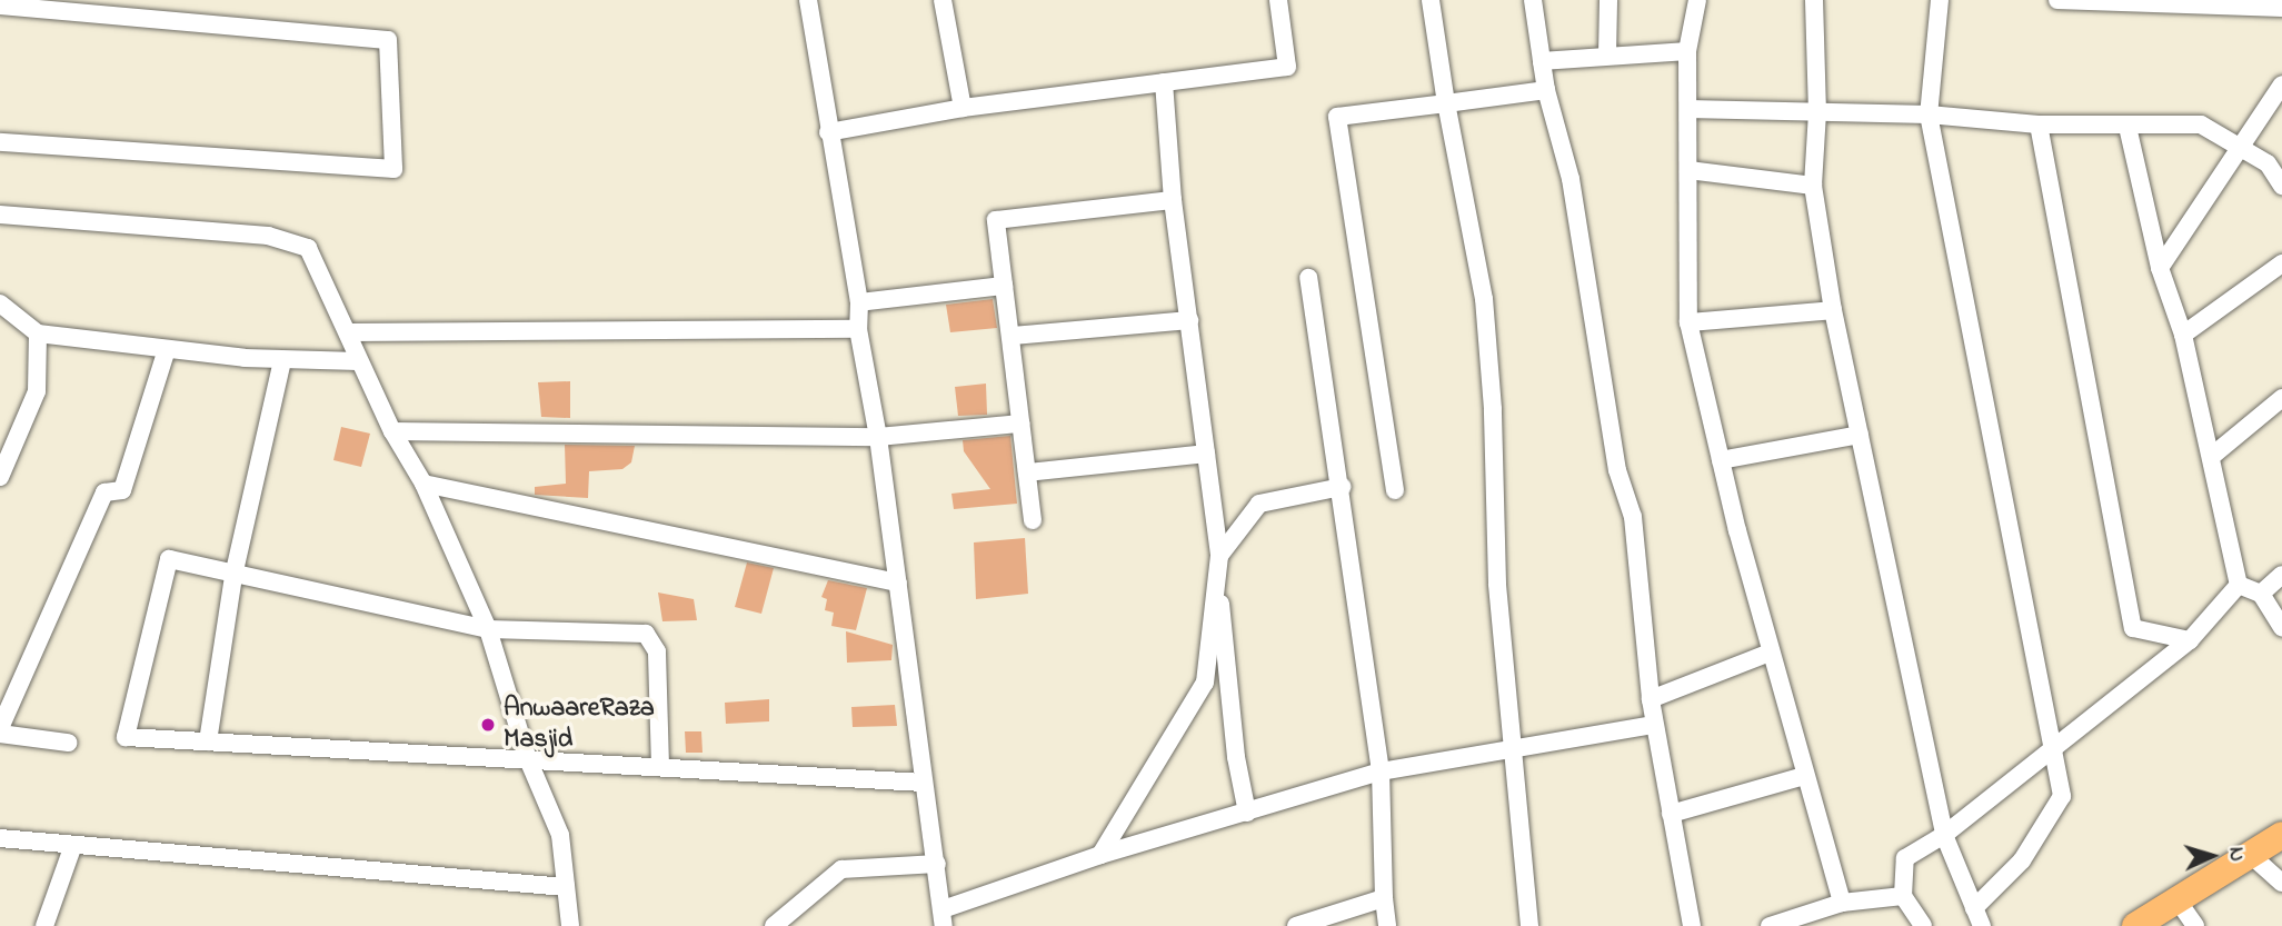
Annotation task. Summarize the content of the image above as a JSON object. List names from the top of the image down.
{
  "places": ["AnwaareRaza Masjid"],
  "north": "right"
}
